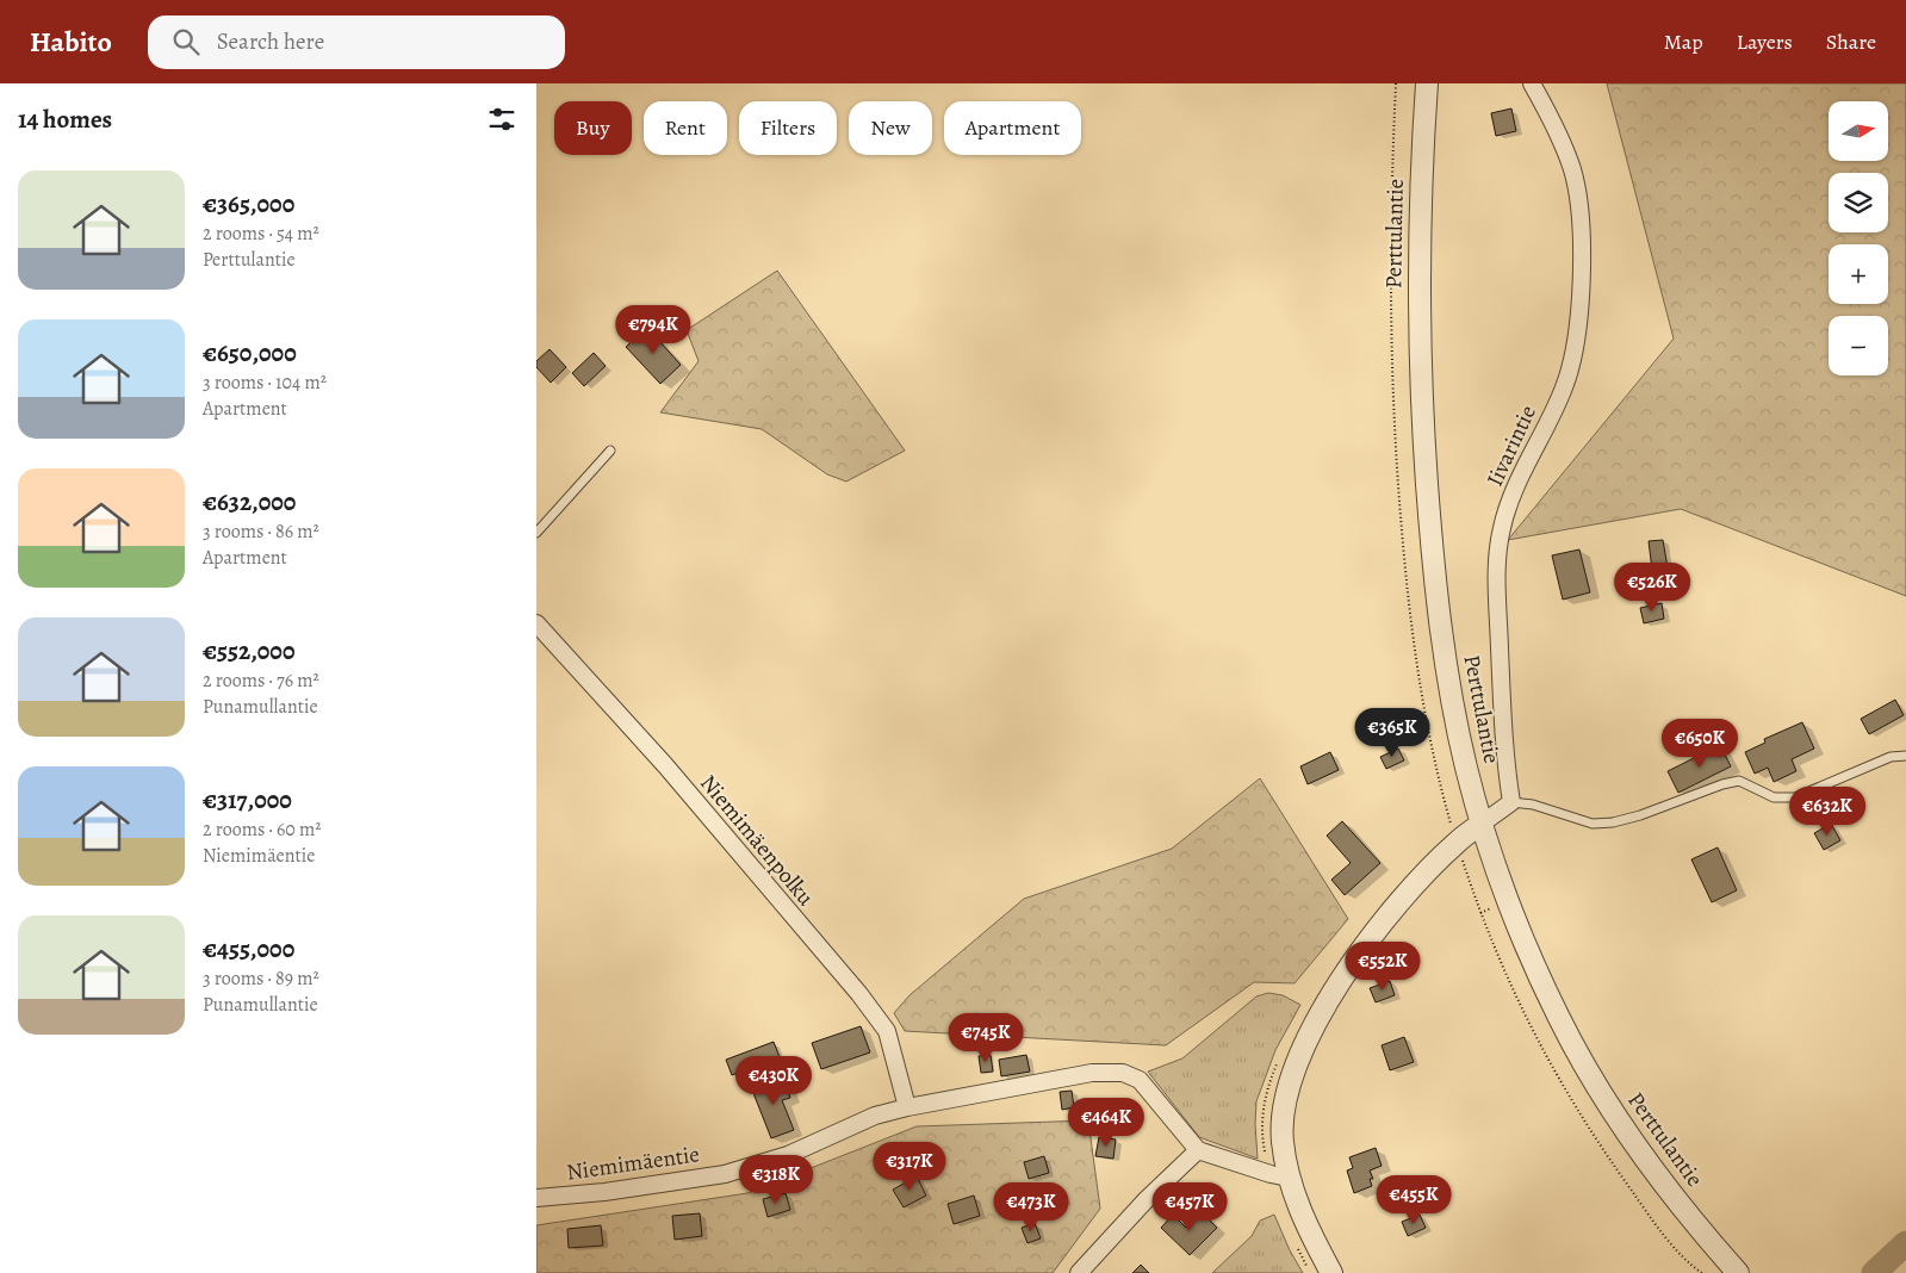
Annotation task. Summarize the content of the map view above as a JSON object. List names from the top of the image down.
{
  "streets": {
    "street": [
      "Perttulantie",
      "Iivarintie",
      "Niemimäenpolku",
      "Niemimäentie"
    ]
  },
  "crossings": [
    ["Niemimäenpolku", "Niemimäentie"]
  ],
  "north": "right",
  "page": {
    "header": "Habito",
    "search": "Search here",
    "nav": ["Map", "Layers", "Share"],
    "heading": "14 homes",
    "map_buttons": ["+", "−"],
    "chip": [
      "Buy",
      "Rent",
      "Filters",
      "New",
      "Apartment"
    ],
    "list": [
      {
        "name": "€365,000",
        "note": "2 rooms · 54 m² · Perttulantie"
      },
      {
        "name": "€650,000",
        "note": "3 rooms · 104 m² · Apartment"
      },
      {
        "name": "€632,000",
        "note": "3 rooms · 86 m² · Apartment"
      },
      {
        "name": "€552,000",
        "note": "2 rooms · 76 m² · Punamullantie"
      },
      {
        "name": "€317,000",
        "note": "2 rooms · 60 m² · Niemimäentie"
      },
      {
        "name": "€455,000",
        "note": "3 rooms · 89 m² · Punamullantie"
      }
    ],
    "price": [
      "€794K",
      "€526K",
      "€365K",
      "€650K",
      "€632K",
      "€552K",
      "€745K",
      "€430K",
      "€464K",
      "€317K",
      "€318K",
      "€455K",
      "€473K",
      "€457K"
    ]
  }
}
